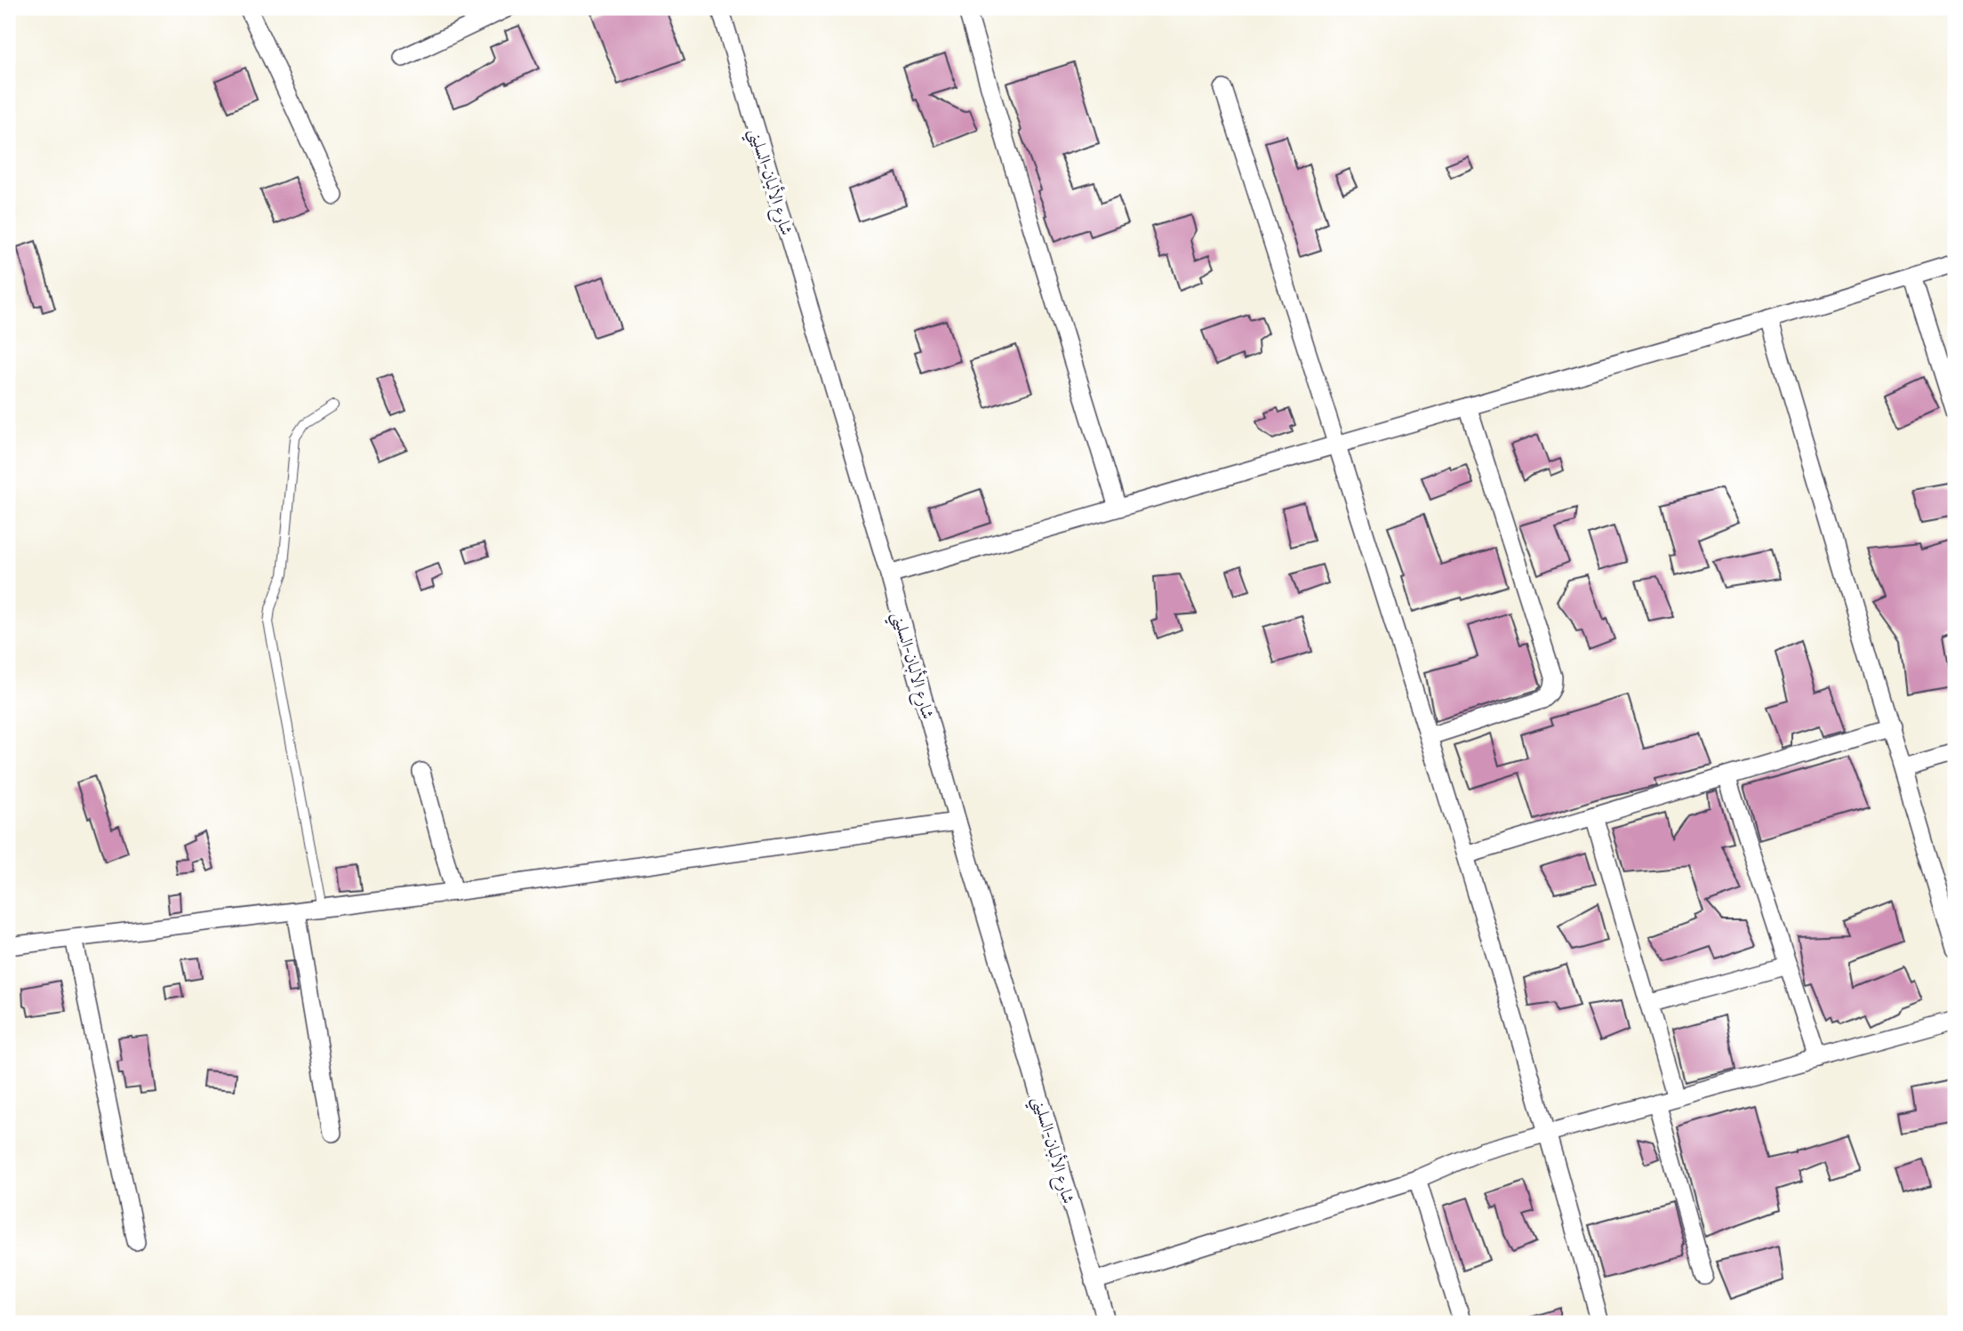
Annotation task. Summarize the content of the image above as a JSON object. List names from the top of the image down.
{
  "streets": {
    "street": ["شارع الألبان-السليني"]
  }
}
